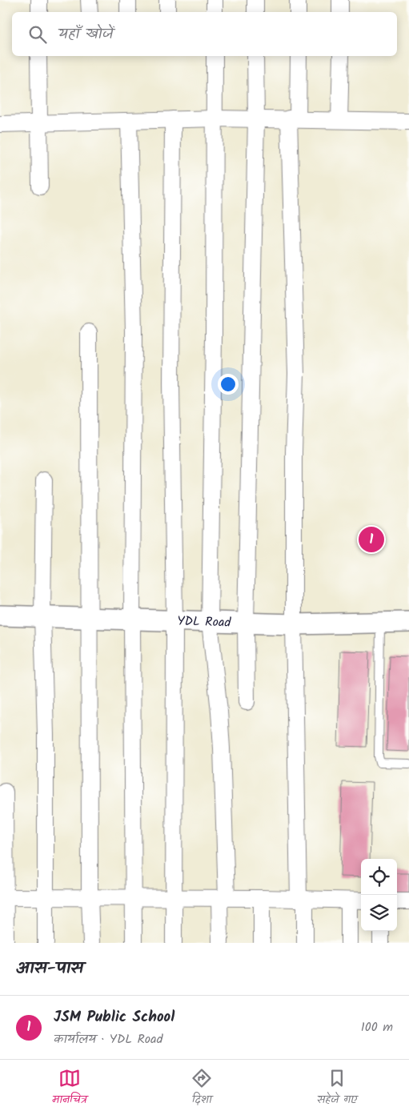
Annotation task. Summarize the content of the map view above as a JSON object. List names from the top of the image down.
{
  "streets": {
    "street": ["YDL Road"]
  },
  "page": {
    "search": "यहाँ खोजें",
    "pins": "1",
    "heading": "आस-पास",
    "list": [
      {
        "mark": "1",
        "name": "JSM Public School",
        "note": "कार्यालय · YDL Road",
        "value": "100 m"
      }
    ],
    "nav": ["मानचित्र", "दिशा", "सहेजे गए"]
  }
}
